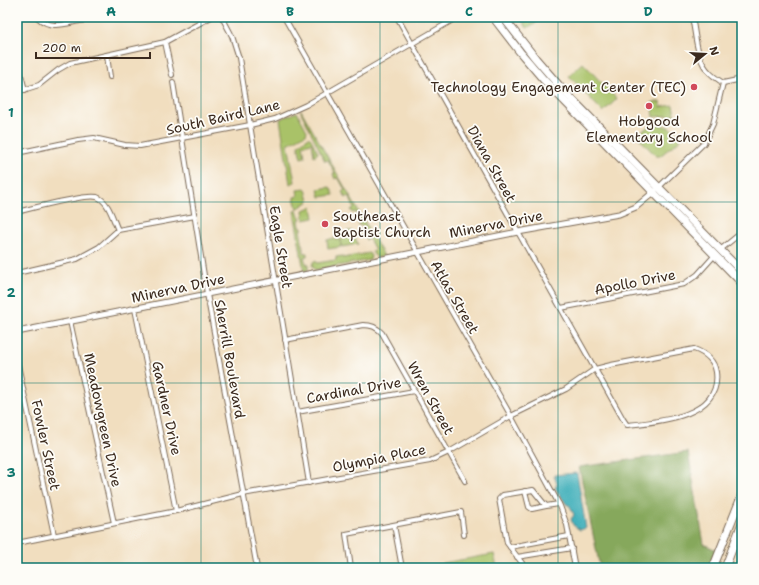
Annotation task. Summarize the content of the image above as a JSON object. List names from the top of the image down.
{
  "streets": {
    "street": [
      "South Baird Lane",
      "Diana Street",
      "Minerva Drive",
      "Eagle Street",
      "Apollo Drive",
      "Atlas Street",
      "Sherrill Boulevard",
      "Cardinal Drive",
      "Wren Street",
      "Gardner Drive",
      "Meadowgreen Drive",
      "Fowler Street",
      "Olympia Place"
    ]
  },
  "crossings": [
    ["South Baird Lane", "Diana Street"],
    ["South Baird Lane", "Eagle Street"],
    ["South Baird Lane", "Atlas Street"],
    ["South Baird Lane", "Sherrill Boulevard"],
    ["Diana Street", "Minerva Drive"],
    ["Diana Street", "Apollo Drive"],
    ["Diana Street", "Olympia Place"],
    ["Minerva Drive", "Eagle Street"],
    ["Minerva Drive", "Atlas Street"],
    ["Minerva Drive", "Sherrill Boulevard"],
    ["Minerva Drive", "Gardner Drive"],
    ["Minerva Drive", "Meadowgreen Drive"],
    ["Eagle Street", "Cardinal Drive"],
    ["Eagle Street", "Wren Street"],
    ["Eagle Street", "Olympia Place"],
    ["Atlas Street", "Olympia Place"],
    ["Sherrill Boulevard", "Olympia Place"],
    ["Cardinal Drive", "Wren Street"],
    ["Wren Street", "Olympia Place"],
    ["Gardner Drive", "Olympia Place"],
    ["Meadowgreen Drive", "Olympia Place"],
    ["Fowler Street", "Olympia Place"]
  ],
  "places": ["Technology Engagement Center (TEC)", "Hobgood Elementary School", "Southeast Baptist Church"],
  "scale_bar": "200 m",
  "north": "right",
  "grid": {
    "columns": [
      "A",
      "B",
      "C",
      "D"
    ],
    "rows": ["1", "2", "3"]
  }
}
